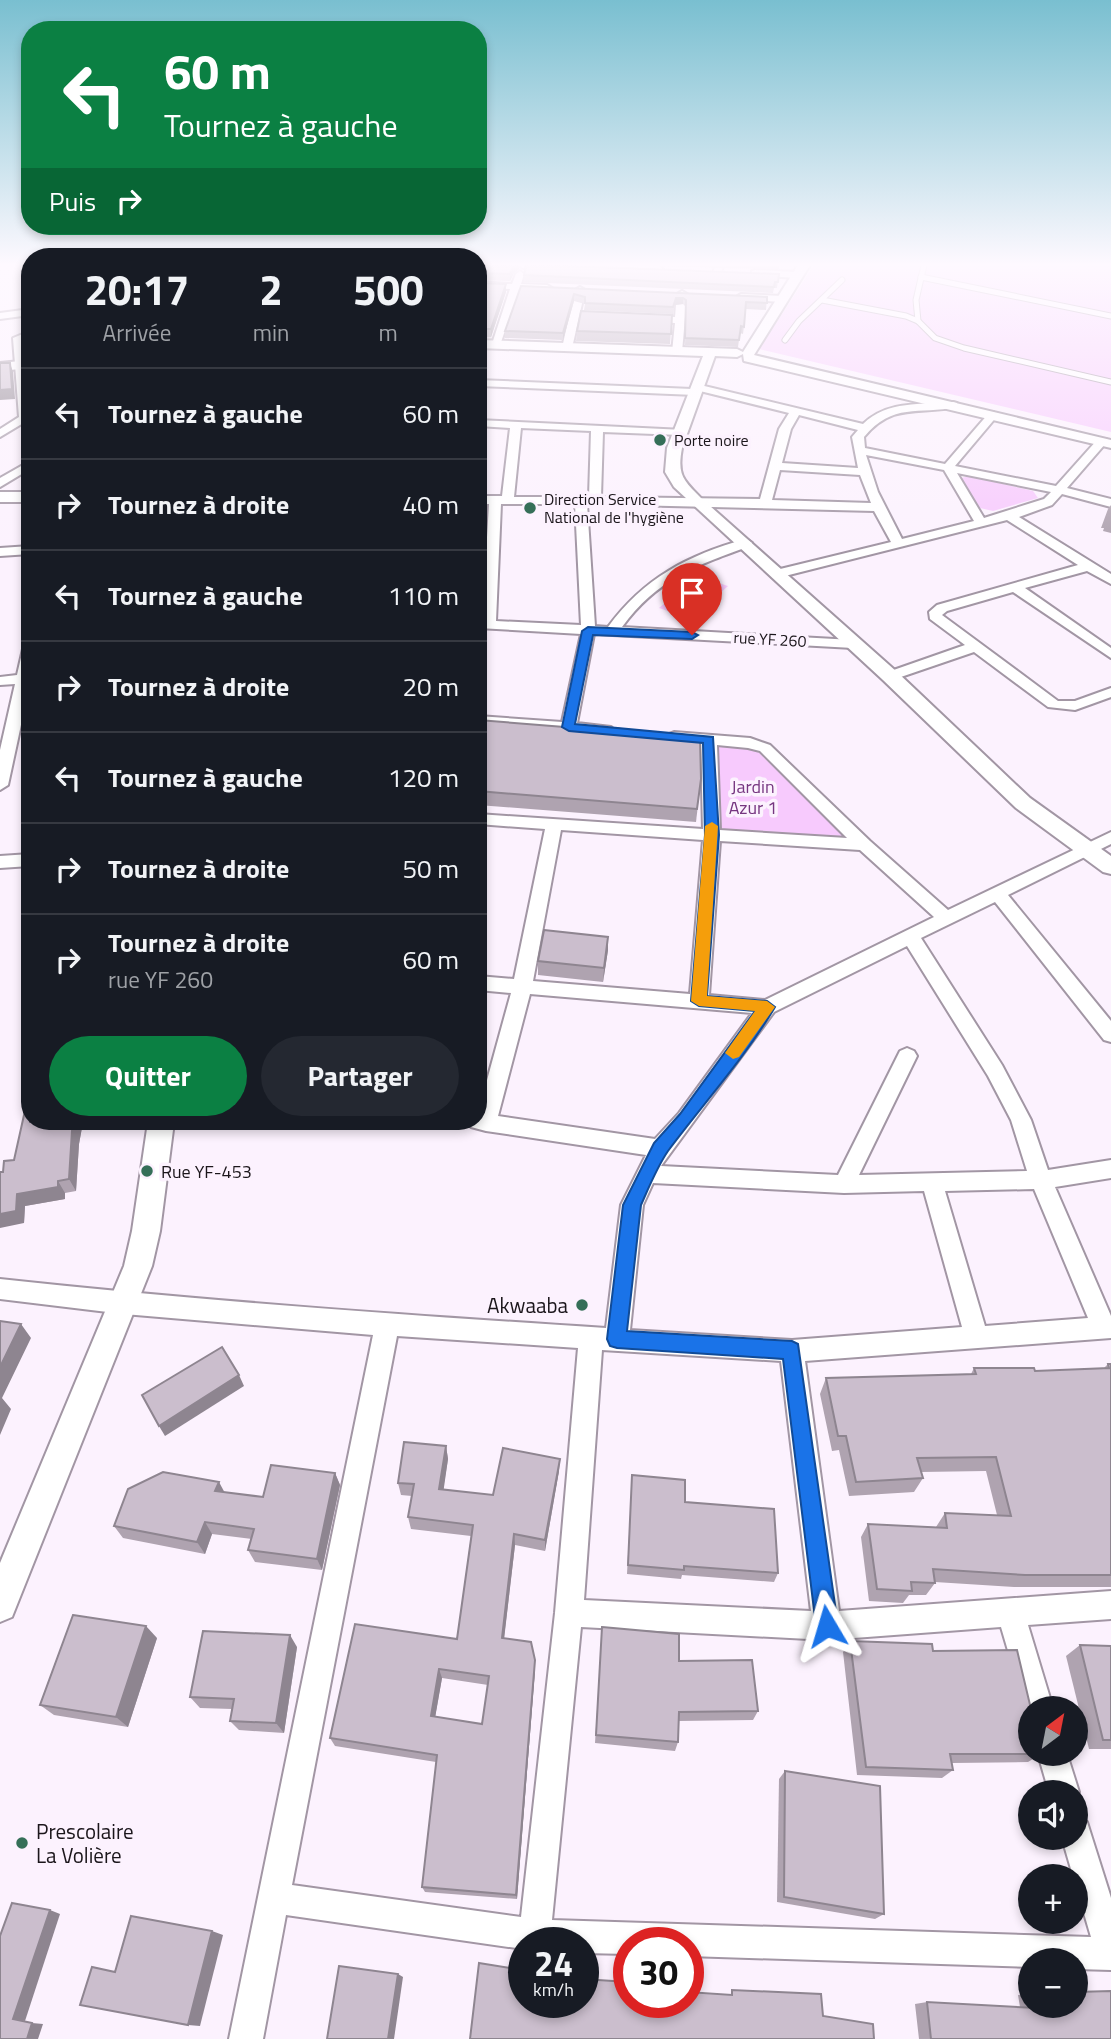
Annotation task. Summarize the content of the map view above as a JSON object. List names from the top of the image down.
{
  "streets": {
    "street": ["rue YF 260"]
  },
  "parks": ["Jardin Azur 1"],
  "places": [
    "Porte noire",
    "Direction Service National de l'hygiène",
    "Rue YF-453",
    "Akwaaba",
    "Prescolaire La Volière"
  ],
  "north": "top right",
  "page": {
    "turn": ["60 m", "Tournez à gauche"],
    "then": "Puis",
    "eta": [
      "20:17",
      "Arrivée",
      "2",
      "min",
      "500",
      "m"
    ],
    "list": [
      {
        "name": "Tournez à gauche",
        "value": "60 m"
      },
      {
        "name": "Tournez à droite",
        "value": "40 m"
      },
      {
        "name": "Tournez à gauche",
        "value": "110 m"
      },
      {
        "name": "Tournez à droite",
        "value": "20 m"
      },
      {
        "name": "Tournez à gauche",
        "value": "120 m"
      },
      {
        "name": "Tournez à droite",
        "value": "50 m"
      },
      {
        "name": "Tournez à droite",
        "note": "rue YF 260",
        "value": "60 m"
      }
    ],
    "buttons": ["Quitter", "Partager"],
    "map_buttons": ["+", "−"],
    "speed": "24 km/h",
    "limit": "30"
  }
}
